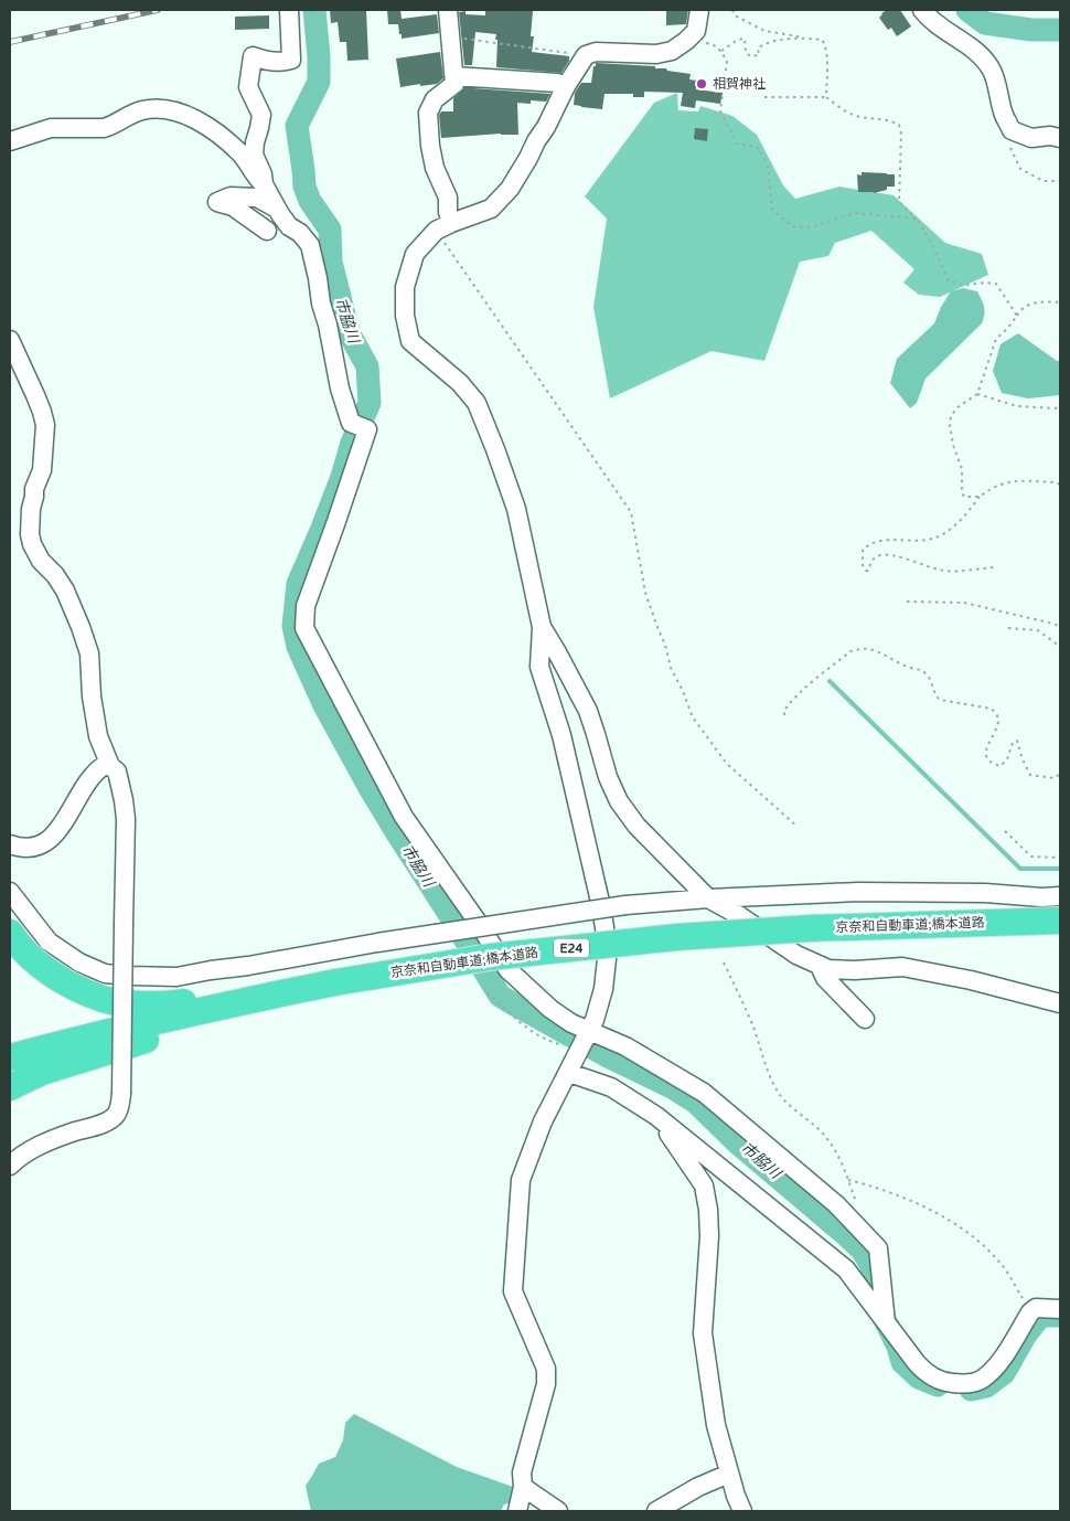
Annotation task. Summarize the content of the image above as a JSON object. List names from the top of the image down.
{
  "streets": {
    "highway": ["京奈和自動車道;橋本道路", "E24"]
  },
  "water": ["市脇川"],
  "places": ["相賀神社"]
}
